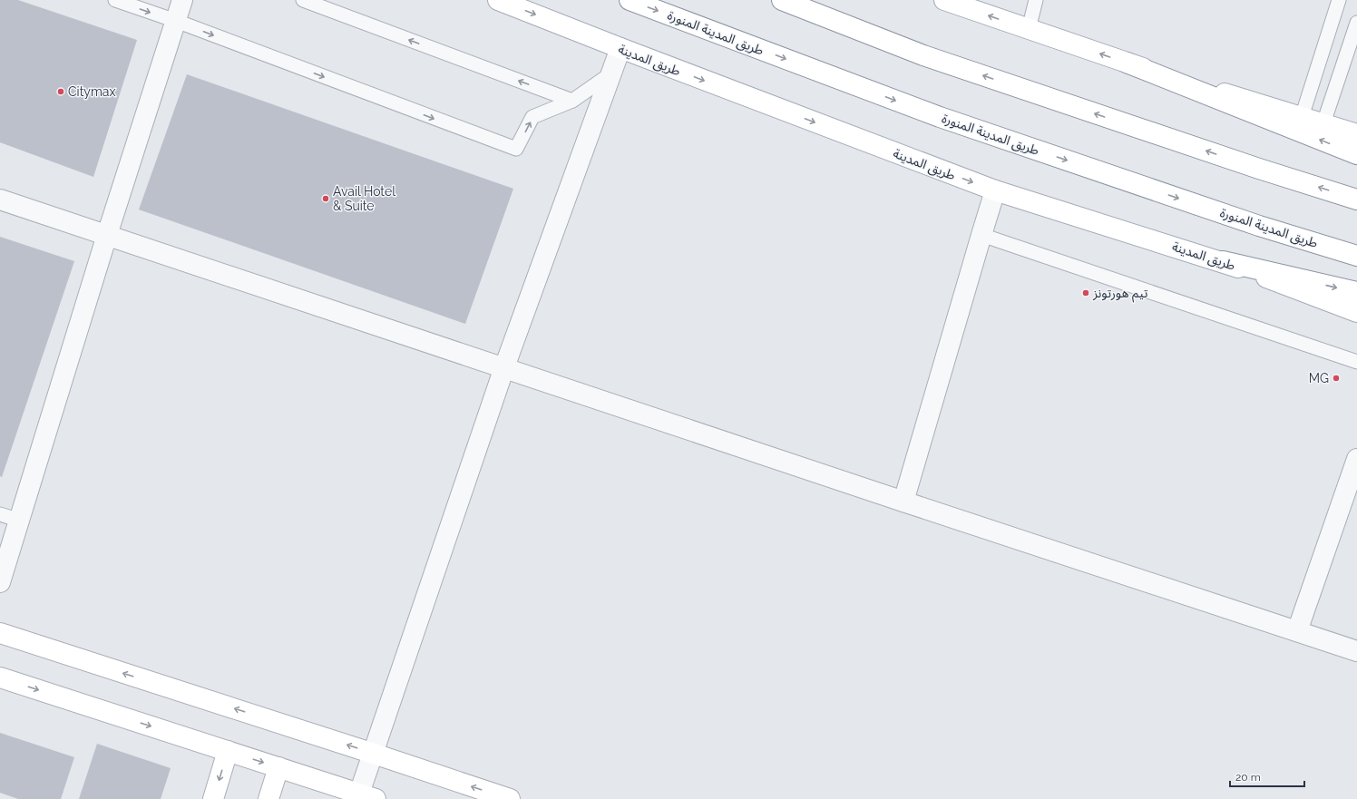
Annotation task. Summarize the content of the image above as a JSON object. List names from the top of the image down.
{
  "streets": {
    "main road": ["طريق المدينة المنورة", "طريق المدينة"]
  },
  "places": [
    "Citymax",
    "Avail Hotel & Suite",
    "تيم هورتونز",
    "MG"
  ],
  "scale_bar": "20 m"
}
